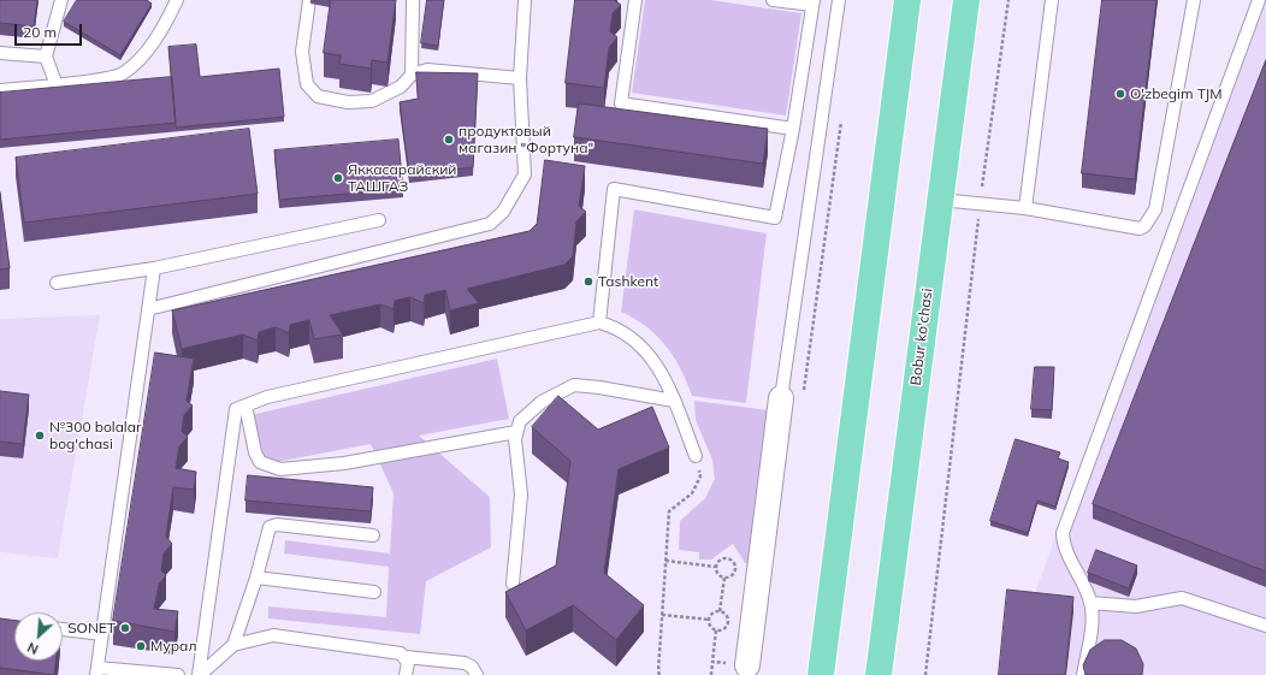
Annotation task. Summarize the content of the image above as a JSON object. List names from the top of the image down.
{
  "streets": {
    "main road": ["Bobur ko'chasi"]
  },
  "places": [
    "O'zbegim TJM",
    "продуктовый магазин \"Фортуна\"",
    "Яккасарайский ТАШГАЗ",
    "Tashkent",
    "№300 bolalar bog'chasi",
    "SONET",
    "Мурал"
  ],
  "scale_bar": "20 m",
  "north": "bottom left"
}
